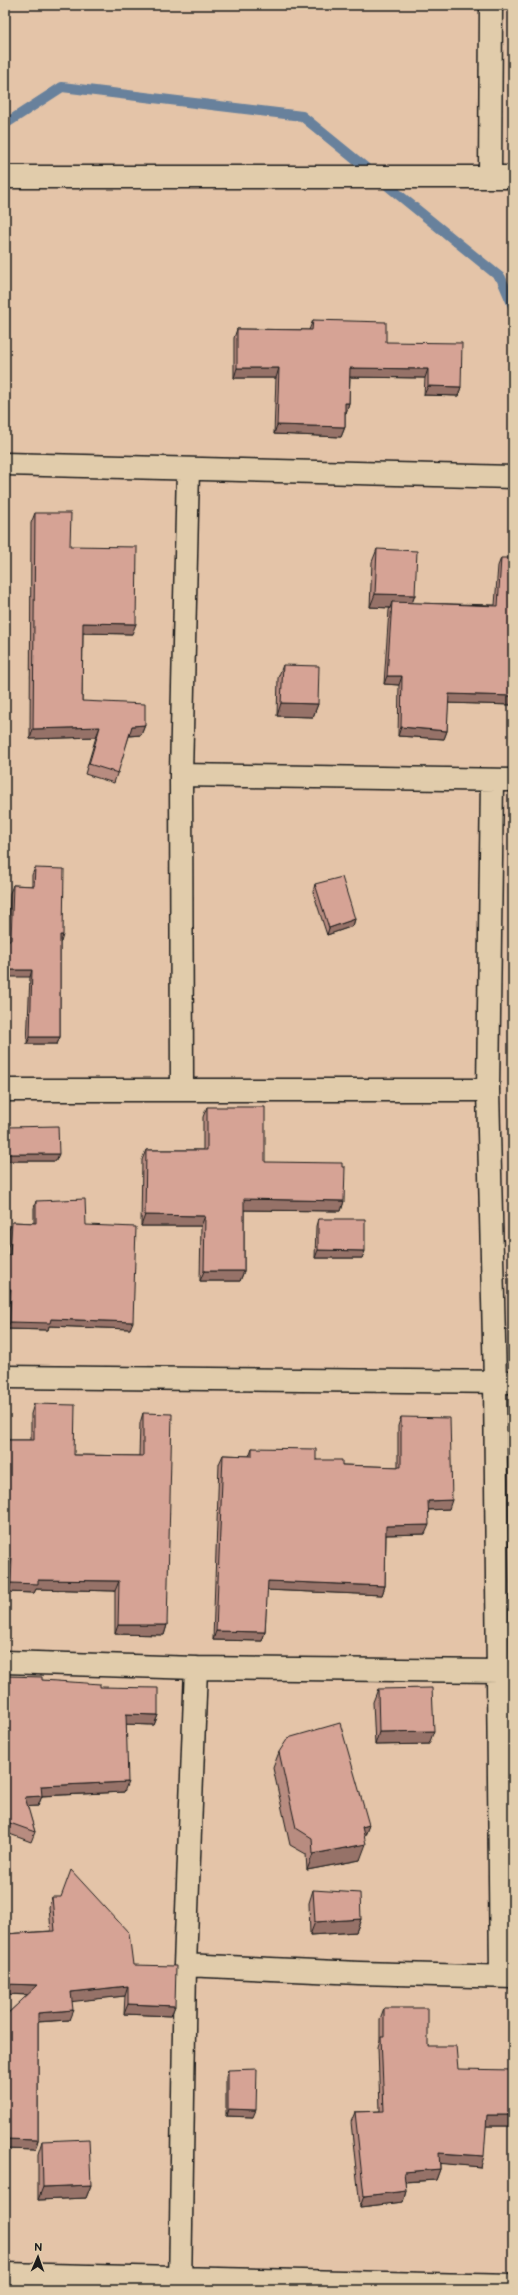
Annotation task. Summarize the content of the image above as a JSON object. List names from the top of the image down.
{
  "north": "top"
}
